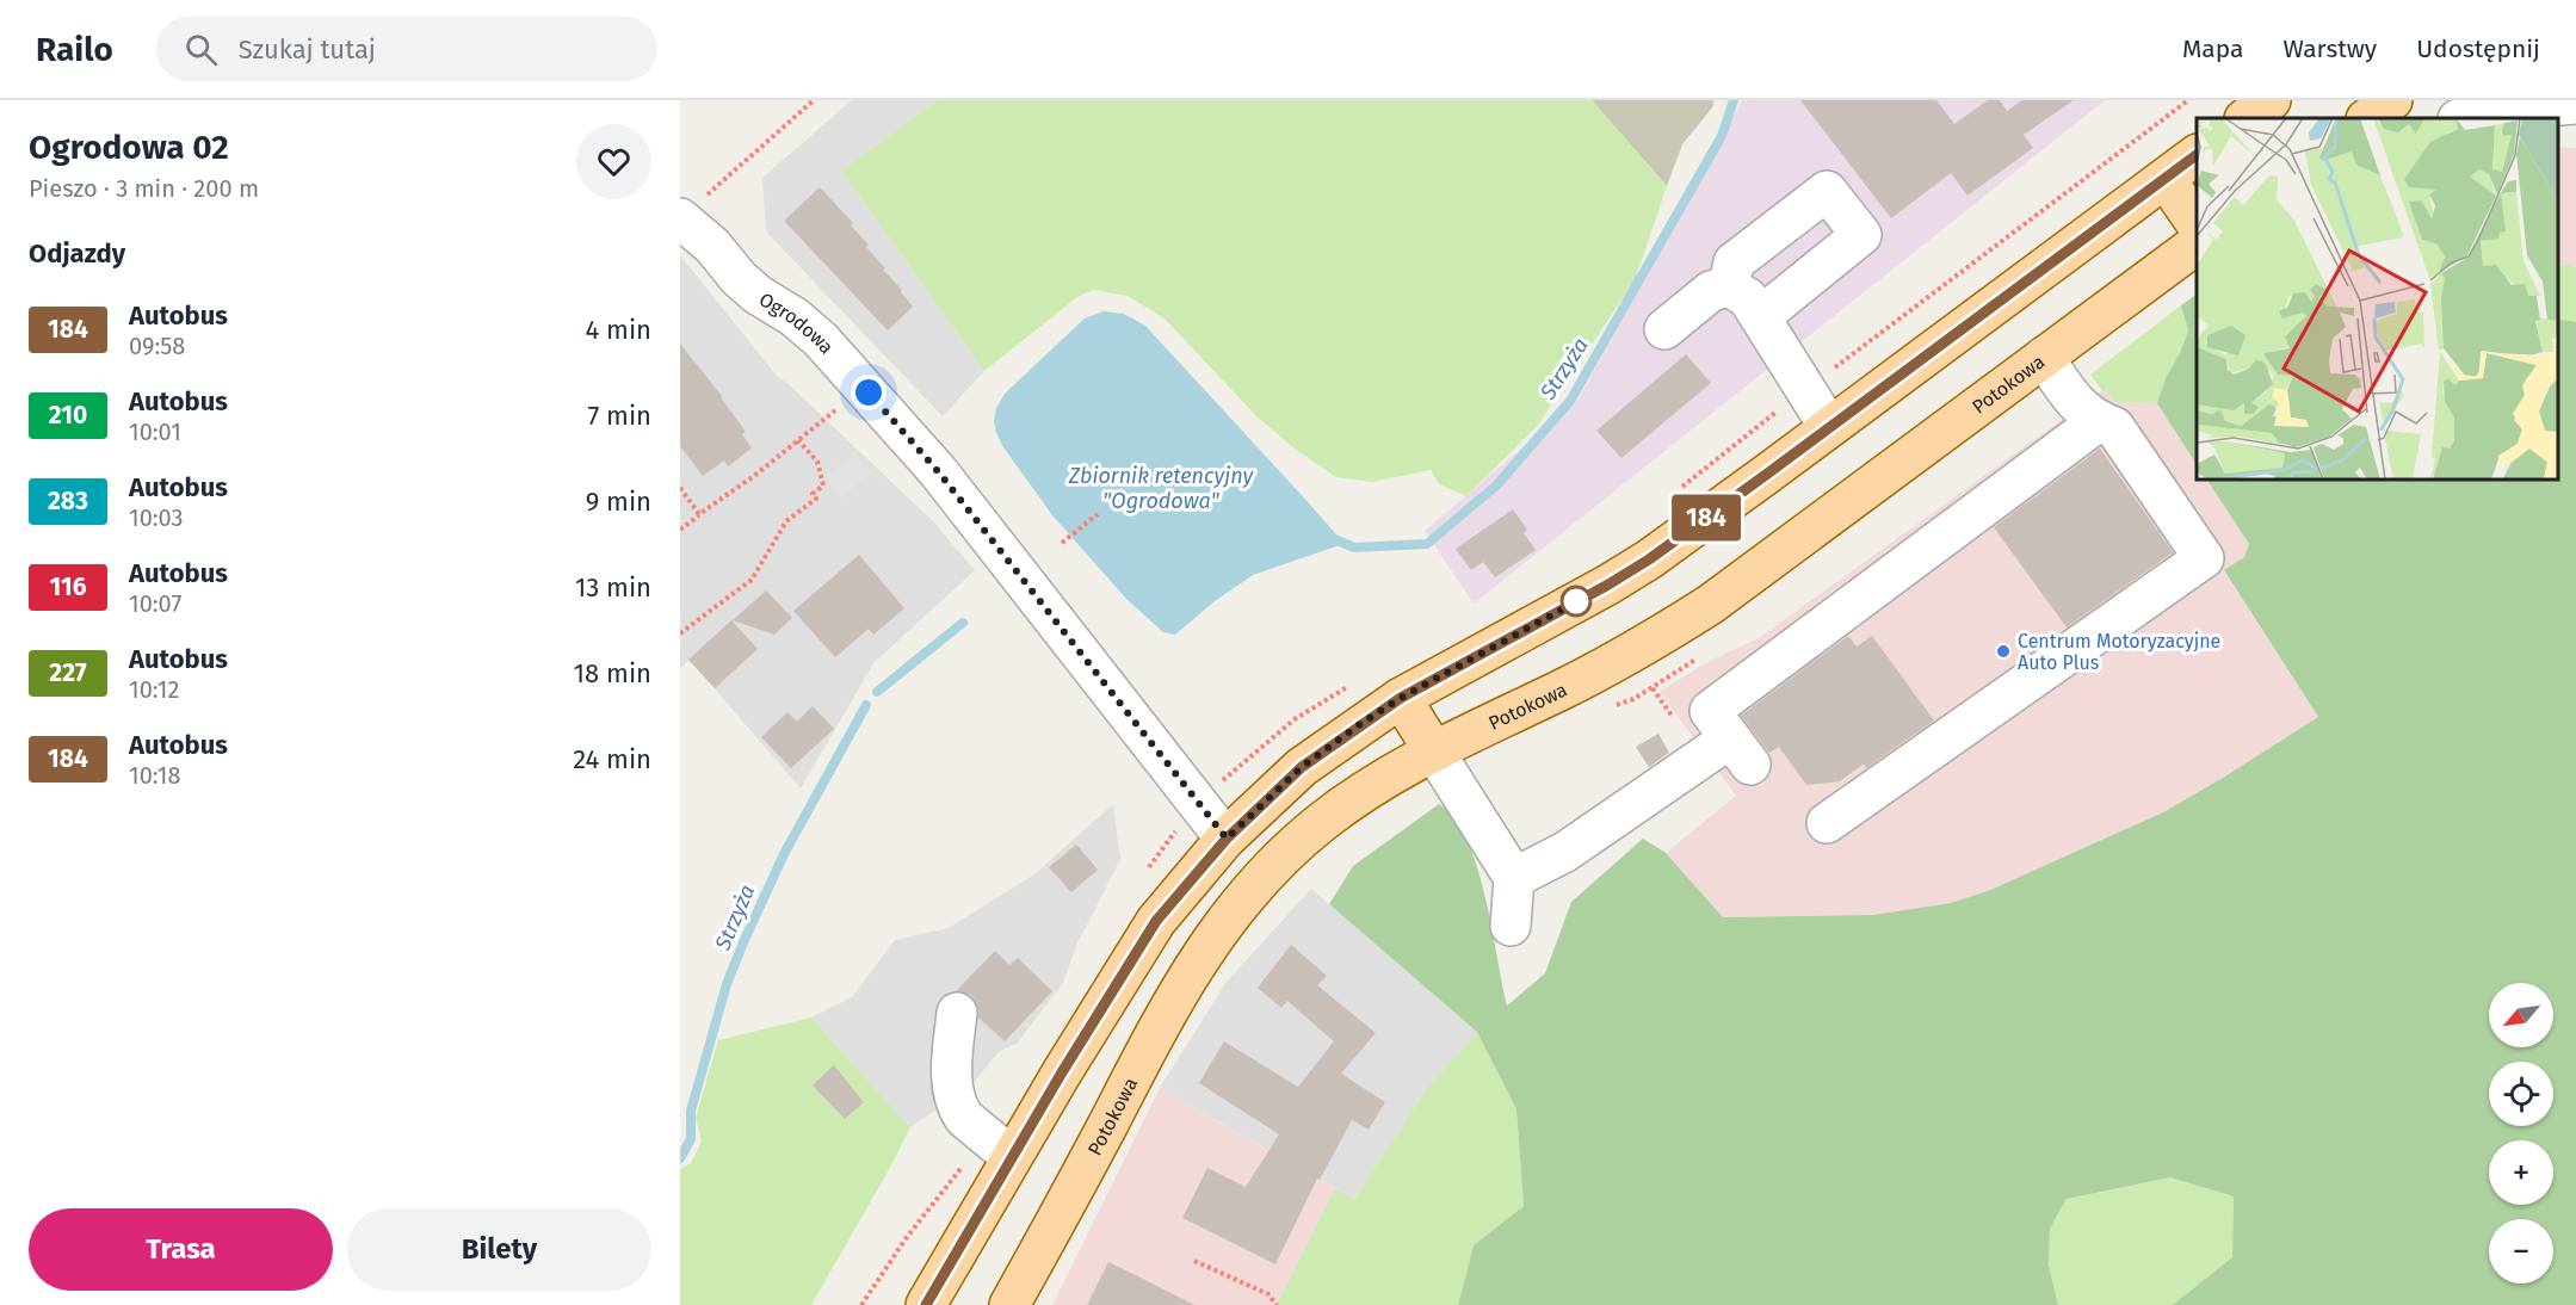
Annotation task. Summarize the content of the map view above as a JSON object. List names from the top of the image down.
{
  "streets": {
    "main road": ["Potokowa"],
    "street": ["Ogrodowa"]
  },
  "water": ["Strzyża", "Zbiornik retencyjny \"Ogrodowa\""],
  "places": ["Centrum Motoryzacyjne Auto Plus"],
  "lines": ["bus line 184"],
  "north": "bottom left",
  "page": {
    "header": "Railo",
    "search": "Szukaj tutaj",
    "nav": ["Mapa", "Warstwy", "Udostępnij"],
    "heading": [
      ["Ogrodowa 02", "Pieszo · 3 min · 200 m"],
      "Odjazdy"
    ],
    "on_map": "184",
    "list": [
      {
        "mark": "184",
        "name": "Autobus",
        "note": "09:58",
        "value": "4 min"
      },
      {
        "mark": "210",
        "name": "Autobus",
        "note": "10:01",
        "value": "7 min"
      },
      {
        "mark": "283",
        "name": "Autobus",
        "note": "10:03",
        "value": "9 min"
      },
      {
        "mark": "116",
        "name": "Autobus",
        "note": "10:07",
        "value": "13 min"
      },
      {
        "mark": "227",
        "name": "Autobus",
        "note": "10:12",
        "value": "18 min"
      },
      {
        "mark": "184",
        "name": "Autobus",
        "note": "10:18",
        "value": "24 min"
      }
    ],
    "map_buttons": ["+", "−"],
    "buttons": ["Trasa", "Bilety"]
  }
}
